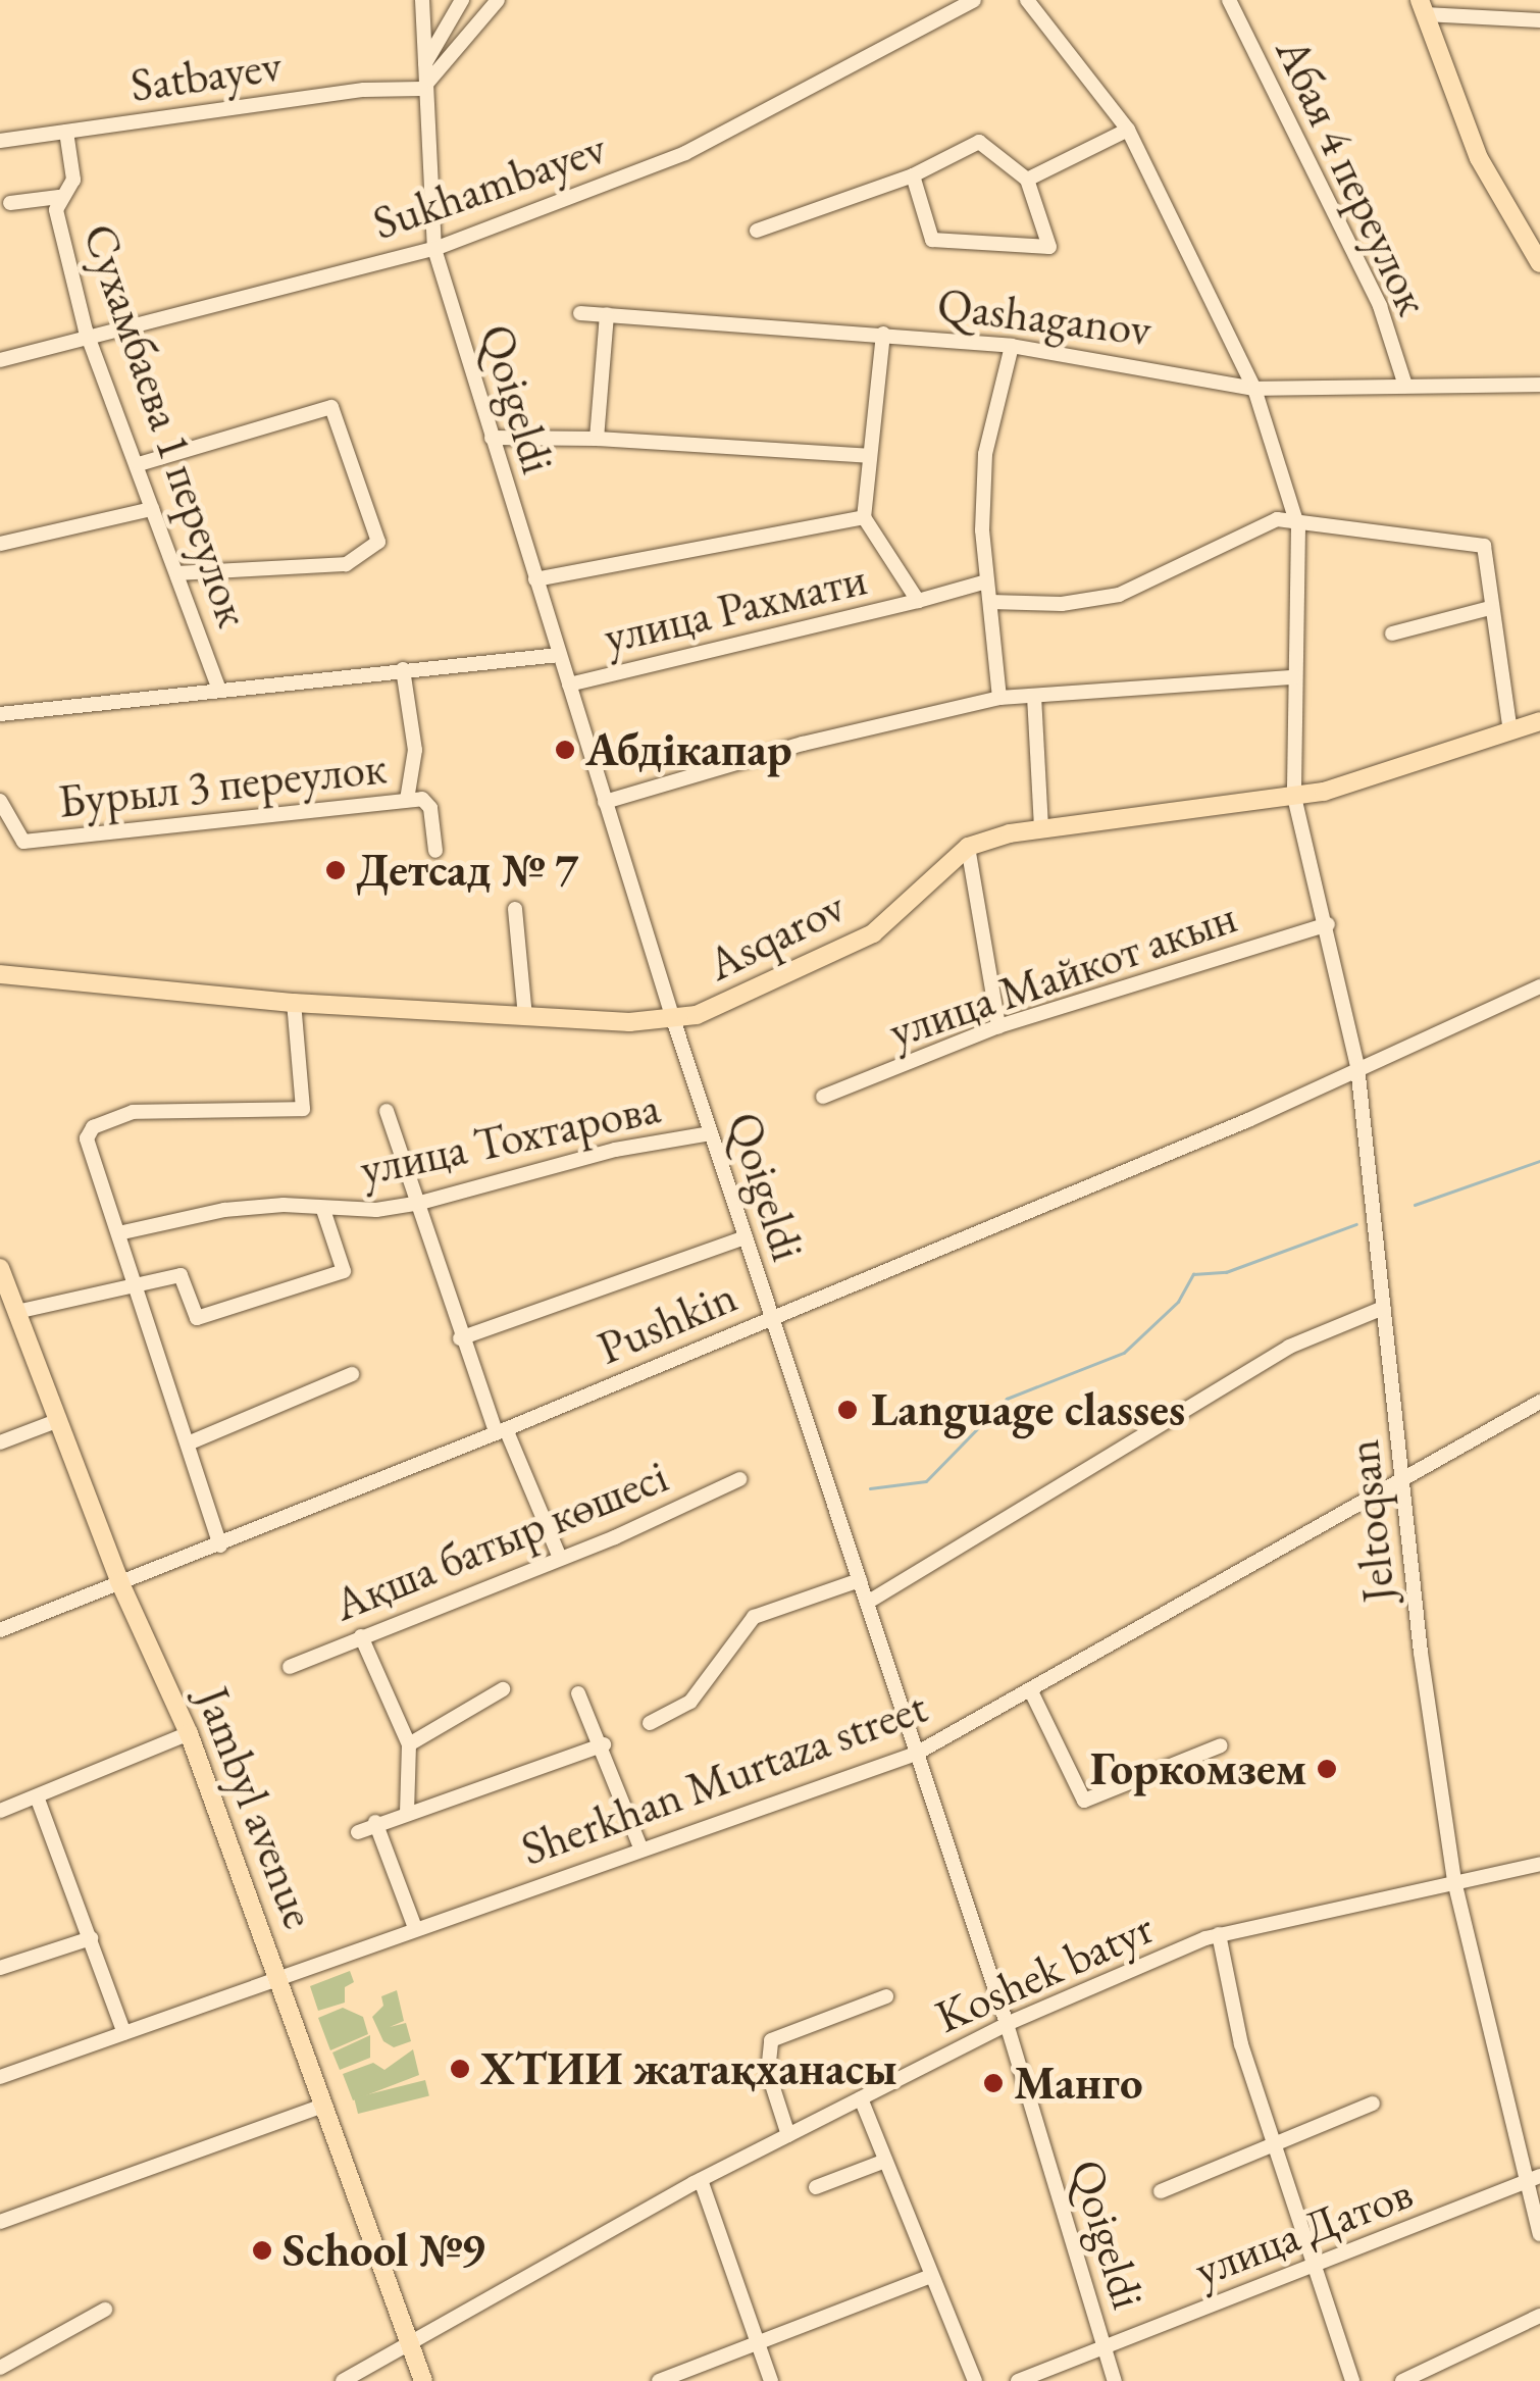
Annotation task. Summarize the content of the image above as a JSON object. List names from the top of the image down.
{
  "streets": {
    "main road": ["Asqarov", "Jambyl avenue"],
    "street": [
      "Satbayev",
      "Абая 4 переулок",
      "Sukhambayev",
      "Qashaganov",
      "Qoigeldi",
      "Сухамбаева 1 переулок",
      "улица Рахмати",
      "Бурыл 3 переулок",
      "улица Майкот акын",
      "улица Тохтарова",
      "Pushkin",
      "Jeltoqsan",
      "Ақша батыр көшесі",
      "Sherkhan Murtaza street",
      "Koshek batyr",
      "улица Датов"
    ]
  },
  "crossings": [
    ["Satbayev", "Qoigeldi"],
    ["Satbayev", "Сухамбаева 1 переулок"],
    ["Абая 4 переулок", "Qashaganov"],
    ["Sukhambayev", "Qoigeldi"],
    ["Sukhambayev", "Сухамбаева 1 переулок"],
    ["Qashaganov", "Jeltoqsan"],
    ["Qoigeldi", "улица Рахмати"],
    ["Qoigeldi", "Asqarov"],
    ["Qoigeldi", "улица Тохтарова"],
    ["Qoigeldi", "Pushkin"],
    ["Qoigeldi", "Sherkhan Murtaza street"],
    ["Qoigeldi", "Koshek batyr"],
    ["Qoigeldi", "улица Датов"],
    ["Сухамбаева 1 переулок", "улица Рахмати"],
    ["Asqarov", "Jeltoqsan"],
    ["улица Майкот акын", "Jeltoqsan"],
    ["улица Тохтарова", "Jambyl avenue"],
    ["Pushkin", "Jeltoqsan"],
    ["Pushkin", "Jambyl avenue"],
    ["Jeltoqsan", "Sherkhan Murtaza street"],
    ["Jeltoqsan", "Koshek batyr"],
    ["Jeltoqsan", "улица Датов"],
    ["Sherkhan Murtaza street", "Jambyl avenue"],
    ["Jambyl avenue", "Koshek batyr"]
  ],
  "places": [
    "Абдiкапар",
    "Детсад № 7",
    "Language classes",
    "Горкомзем",
    "ХТИИ жатақханасы",
    "Манго",
    "School №9"
  ]
}
